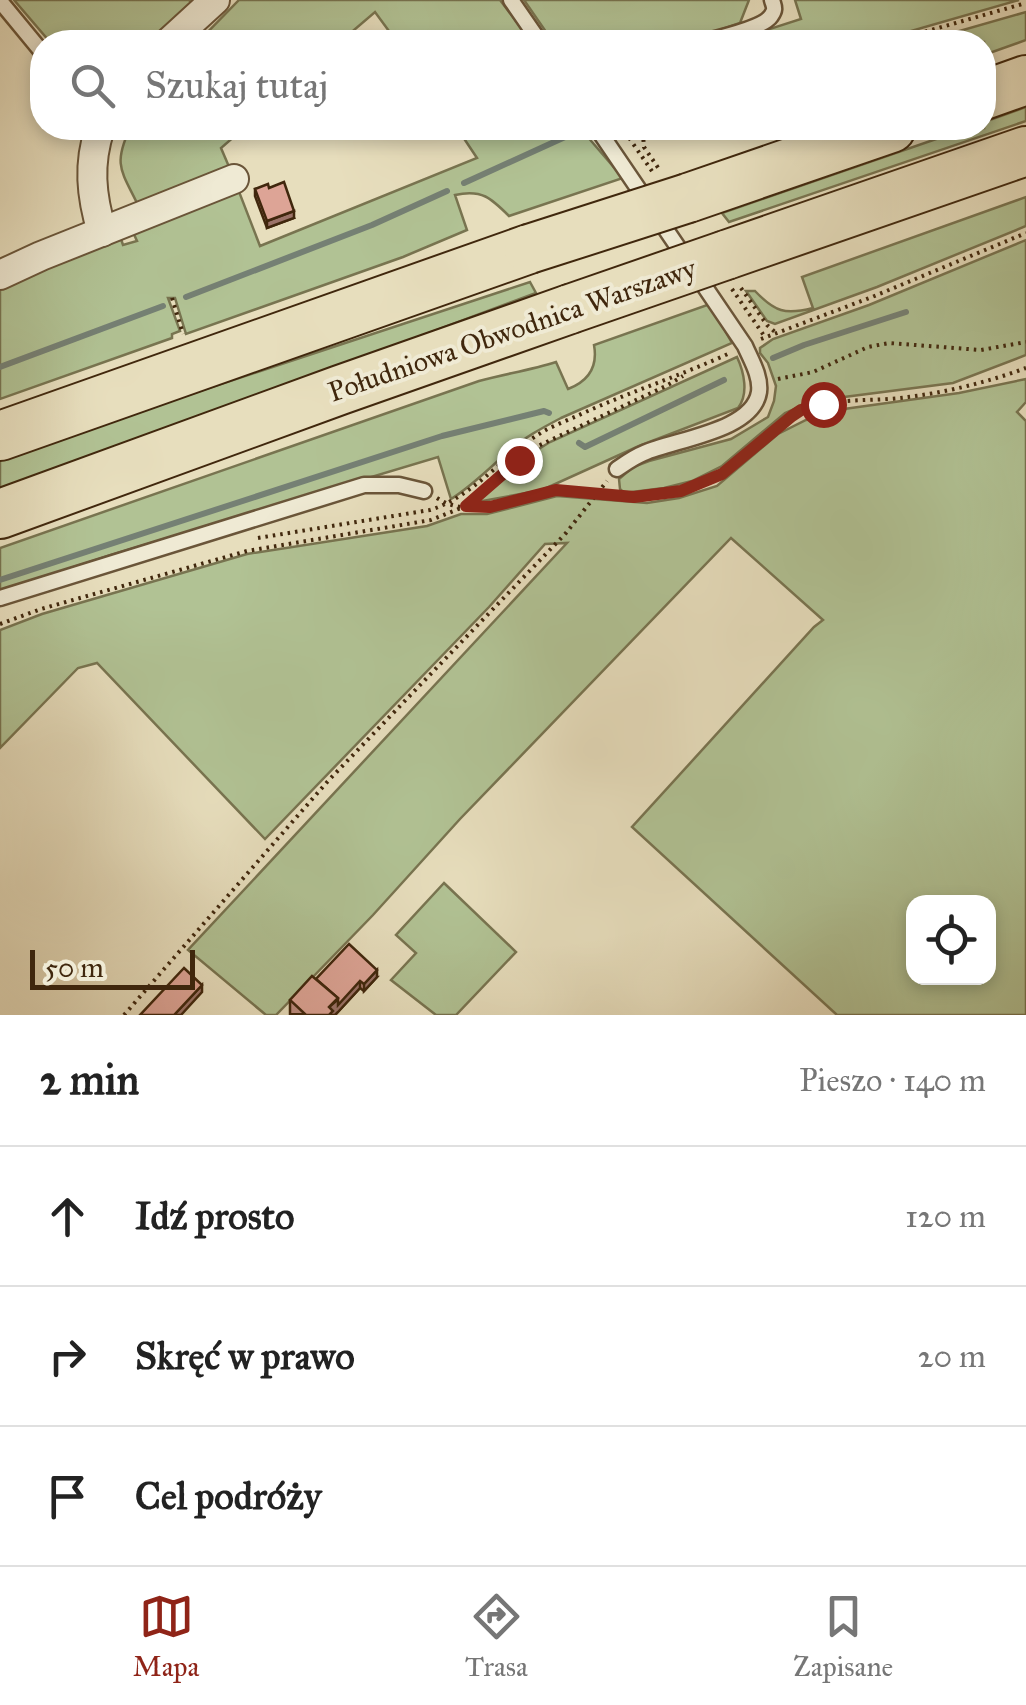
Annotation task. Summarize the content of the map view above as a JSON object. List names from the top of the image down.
{
  "streets": {
    "highway": ["Południowa Obwodnica Warszawy"]
  },
  "scale_bar": "50 m",
  "page": {
    "search": "Szukaj tutaj",
    "scale": "50 m",
    "heading": ["2 min", "Pieszo · 140 m"],
    "list": [
      ["Idź prosto", "120 m"],
      ["Skręć w prawo", "20 m"],
      "Cel podróży"
    ],
    "nav": ["Mapa", "Trasa", "Zapisane"]
  }
}
